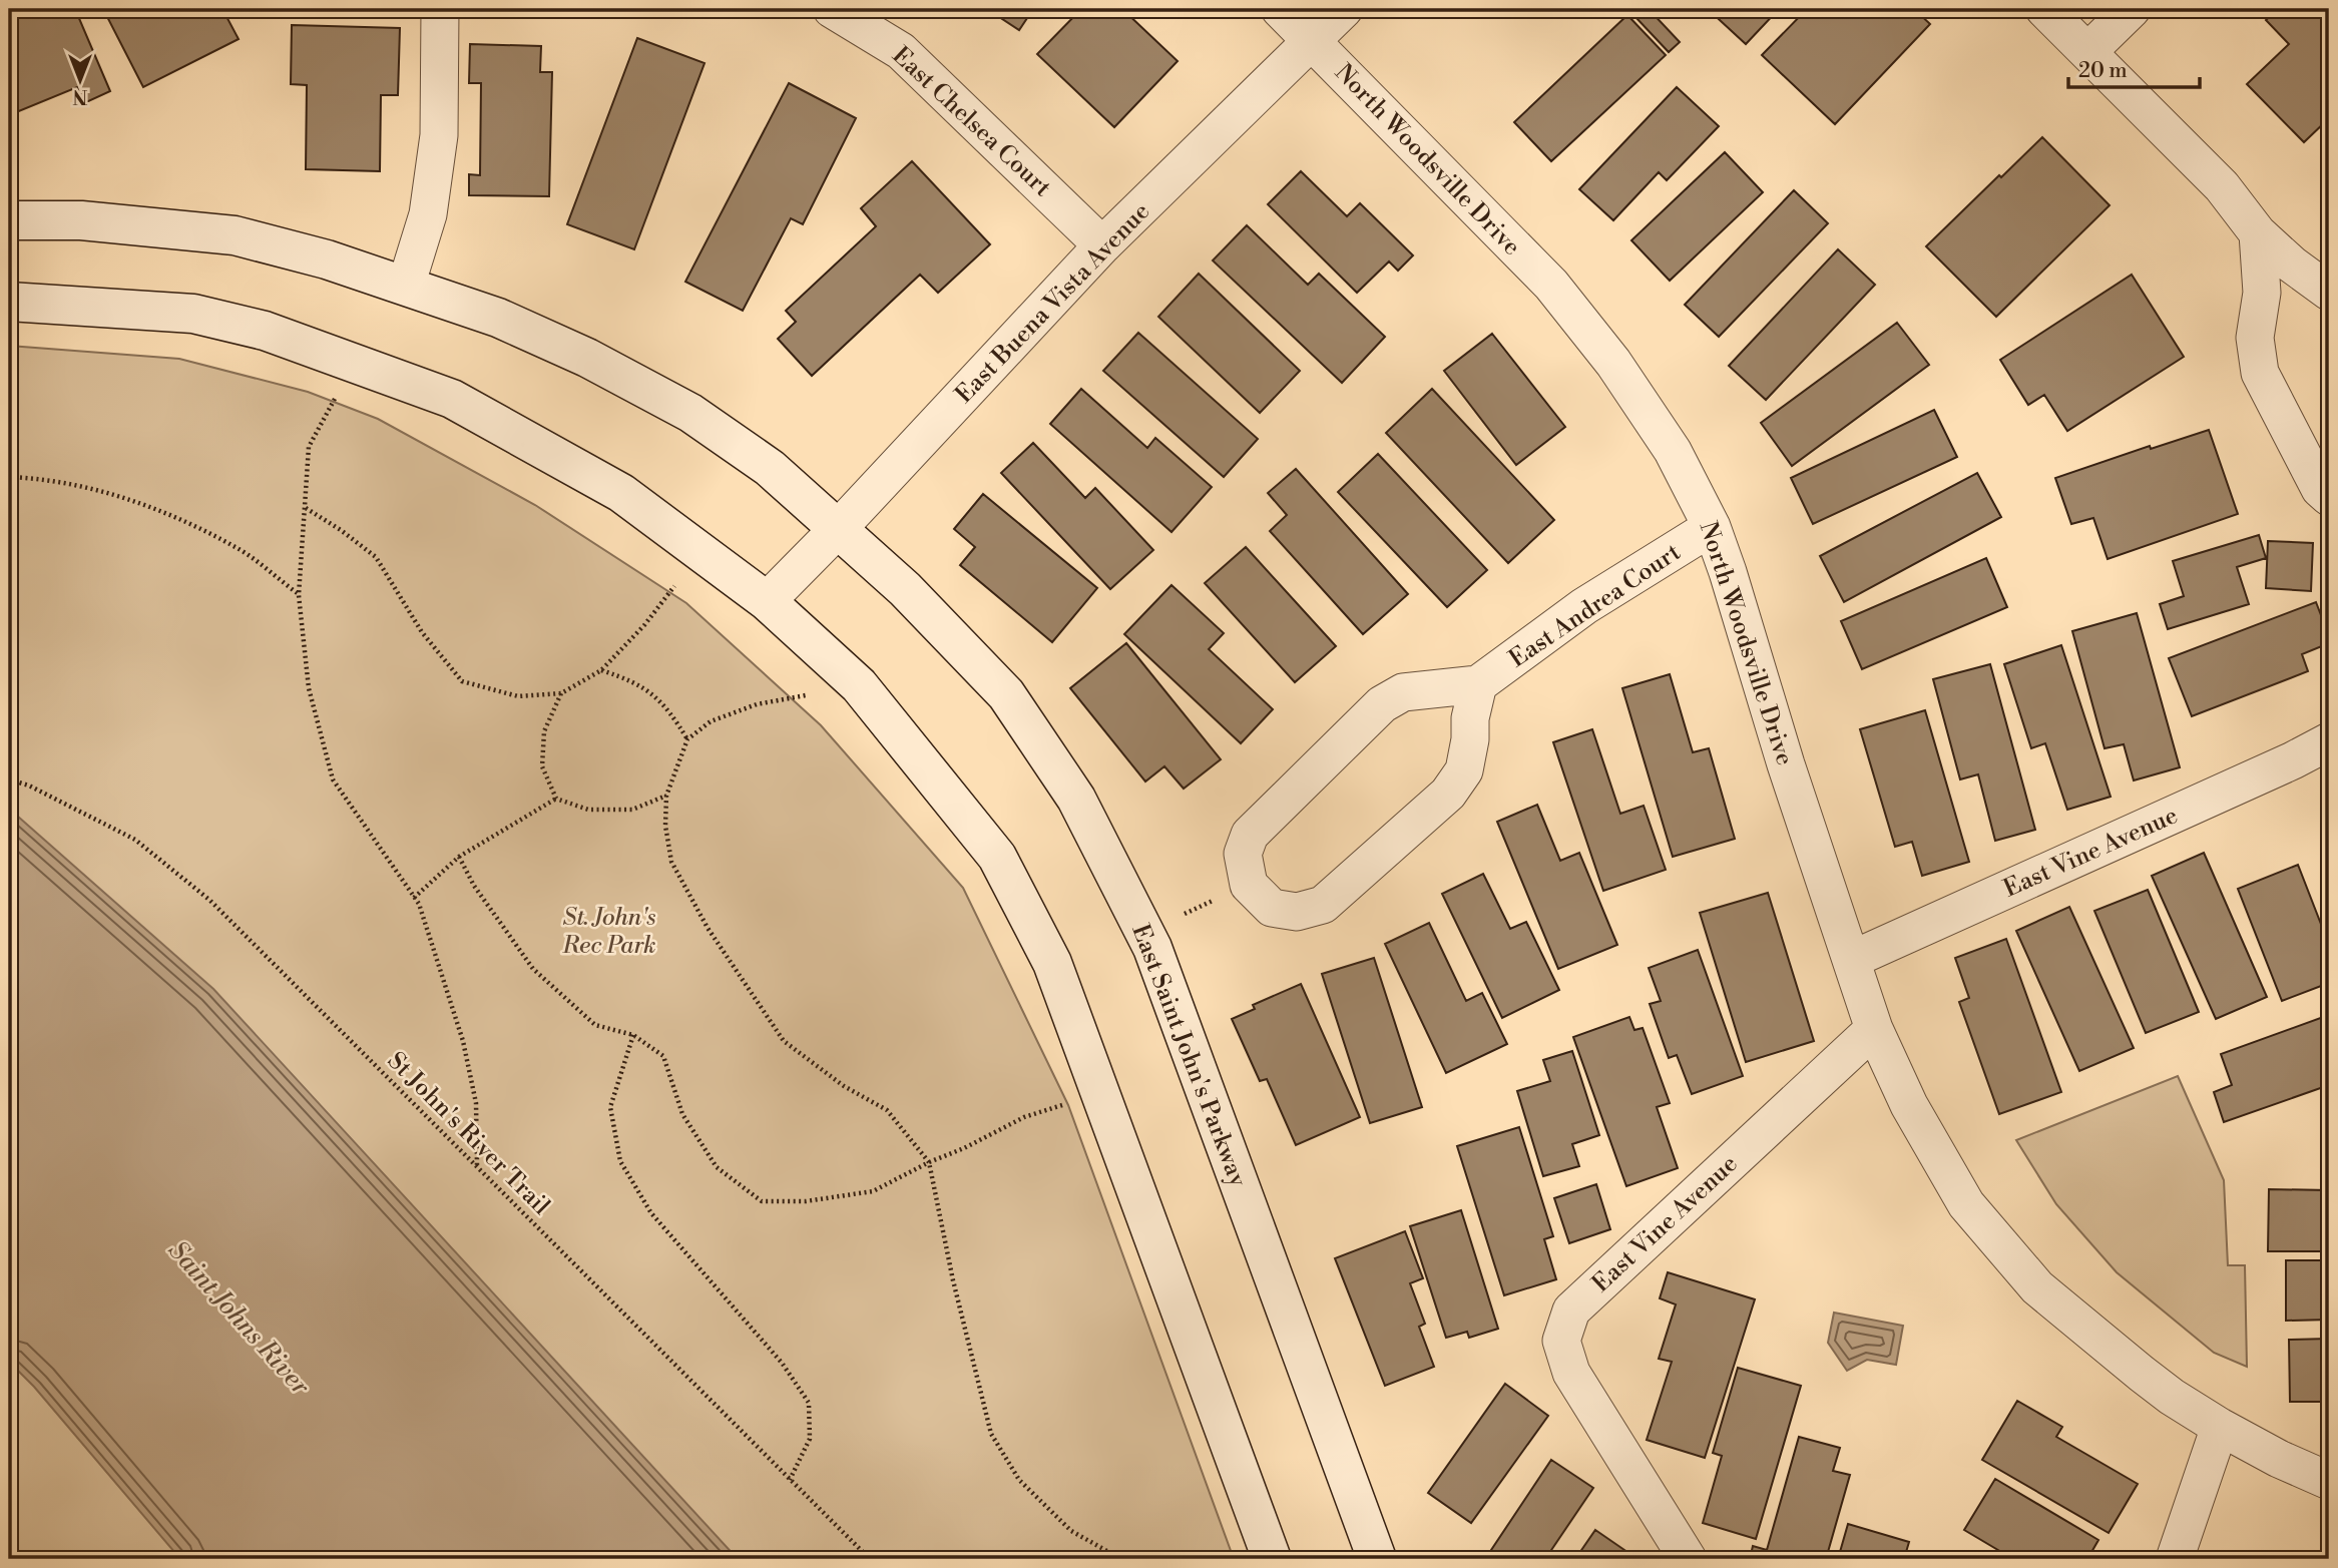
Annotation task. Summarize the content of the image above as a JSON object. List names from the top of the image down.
{
  "streets": {
    "main road": ["East Saint John's Parkway"],
    "street": [
      "East Chelsea Court",
      "North Woodsville Drive",
      "East Buena Vista Avenue",
      "East Andrea Court",
      "East Vine Avenue"
    ],
    "path": ["St John's River Trail"]
  },
  "crossings": [
    ["East Chelsea Court", "East Buena Vista Avenue"],
    ["North Woodsville Drive", "East Buena Vista Avenue"],
    ["North Woodsville Drive", "East Andrea Court"],
    ["North Woodsville Drive", "East Vine Avenue"],
    ["East Buena Vista Avenue", "East Saint John's Parkway"]
  ],
  "water": ["Saint Johns River"],
  "parks": ["St. John's Rec Park"],
  "scale_bar": "20 m",
  "north": "bottom"
}
